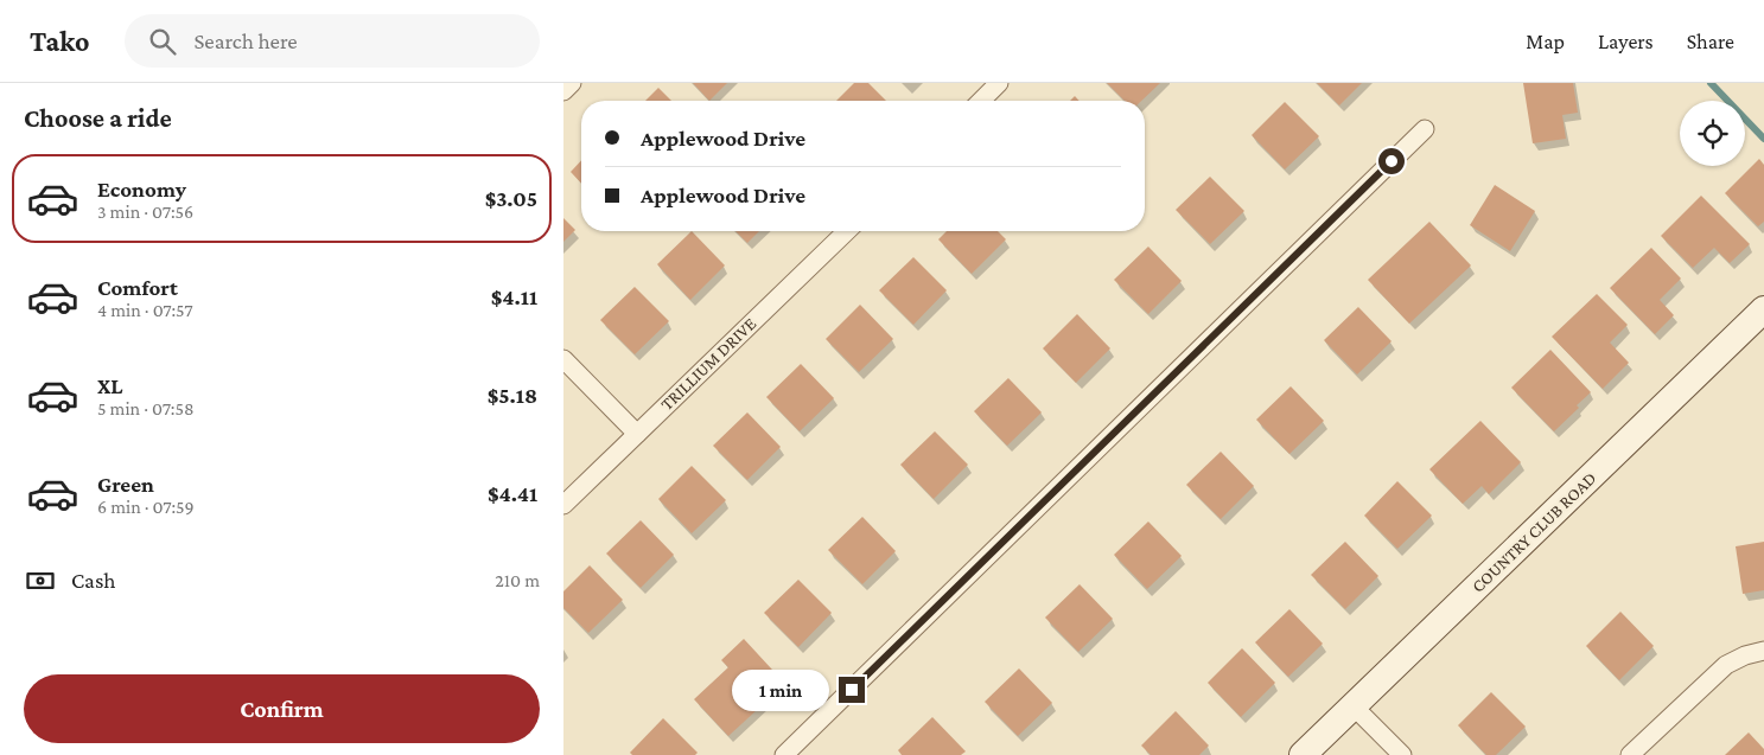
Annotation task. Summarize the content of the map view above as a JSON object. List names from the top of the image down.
{
  "streets": {
    "street": ["TRILLIUM DRIVE", "COUNTRY CLUB ROAD"]
  },
  "page": {
    "header": "Tako",
    "search": "Search here",
    "nav": ["Map", "Layers", "Share"],
    "heading": "Choose a ride",
    "banner": ["Applewood Drive", "Applewood Drive"],
    "list": [
      {
        "name": "Economy",
        "note": "3 min · 07:56",
        "value": "$3.05"
      },
      {
        "name": "Comfort",
        "note": "4 min · 07:57",
        "value": "$4.11"
      },
      {
        "name": "XL",
        "note": "5 min · 07:58",
        "value": "$5.18"
      },
      {
        "name": "Green",
        "note": "6 min · 07:59",
        "value": "$4.41"
      }
    ],
    "pay": ["Cash", "210 m"],
    "buttons": "Confirm",
    "bubble": "1 min"
  }
}
